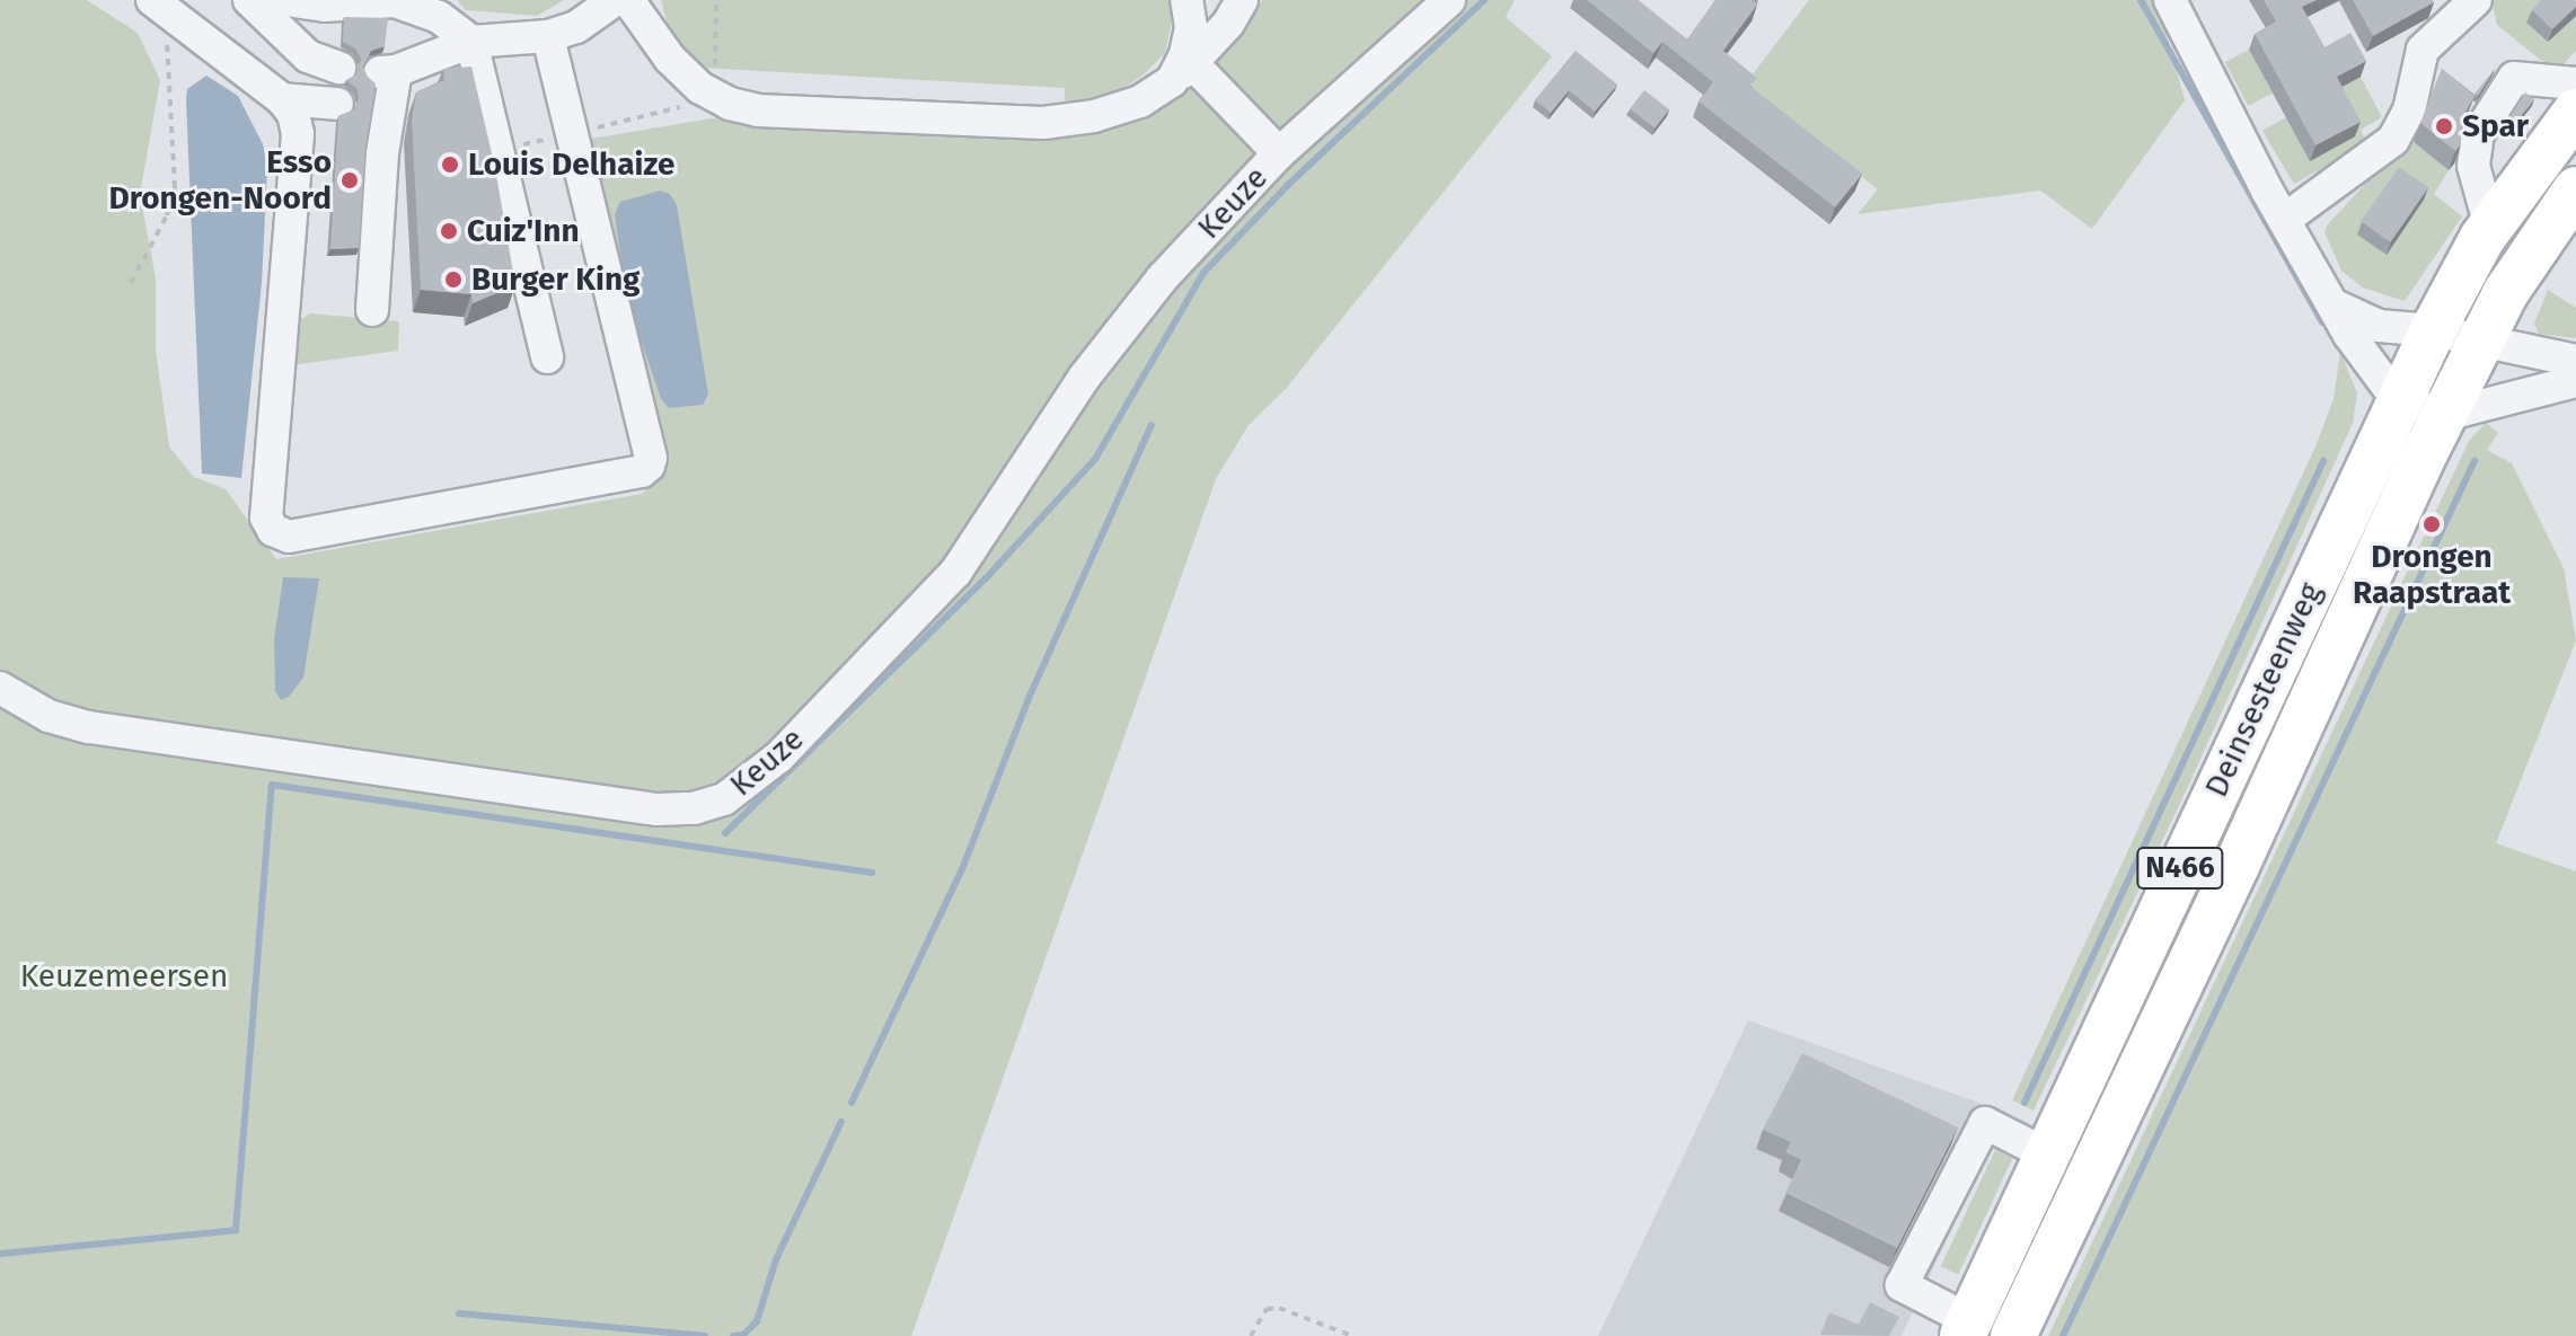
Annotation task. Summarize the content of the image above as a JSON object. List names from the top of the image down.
{
  "streets": {
    "highway": ["Deinsesteenweg", "N466"],
    "street": ["Keuze"]
  },
  "parks": ["Keuzemeersen"],
  "places": [
    "Spar",
    "Louis Delhaize",
    "Esso Drongen-Noord",
    "Cuiz'Inn",
    "Burger King",
    "Drongen Raapstraat"
  ]
}
